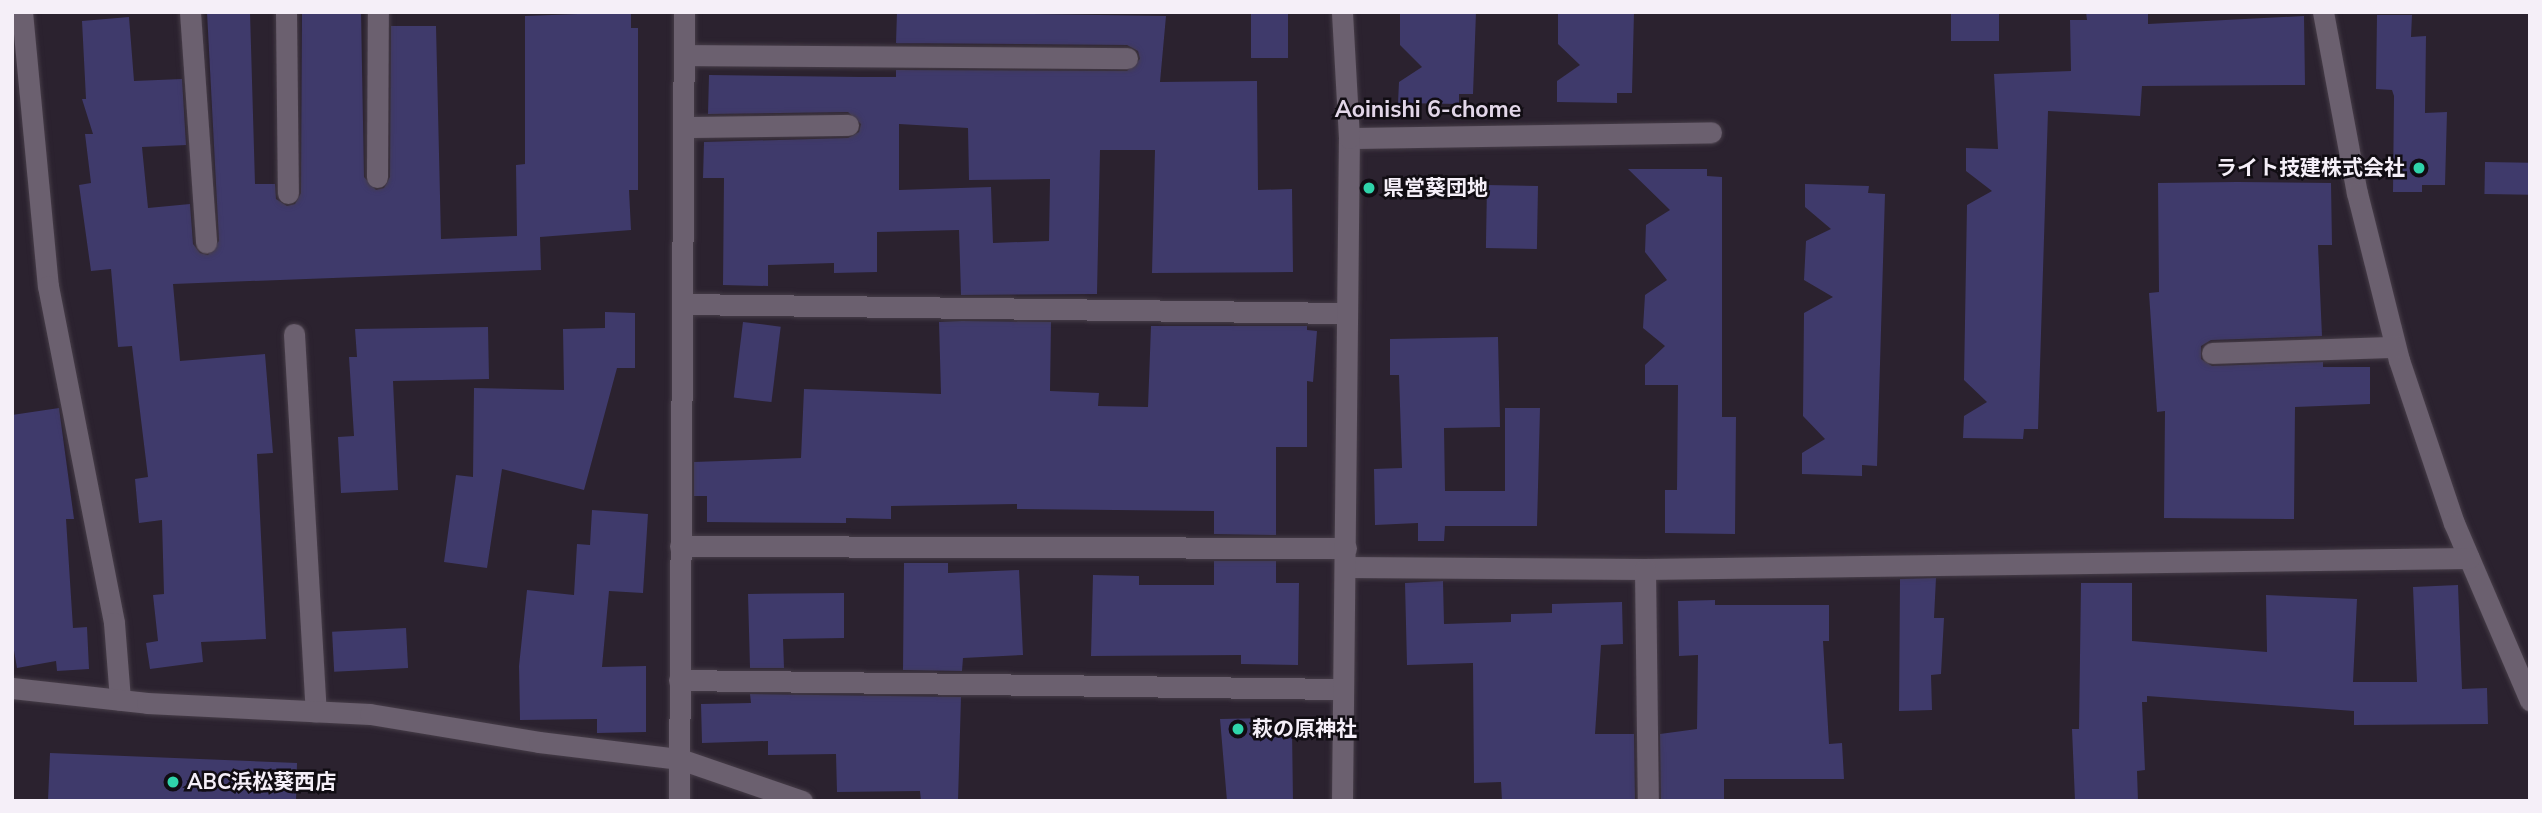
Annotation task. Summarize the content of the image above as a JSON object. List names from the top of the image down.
{
  "districts": ["Aoinishi 6-chome"],
  "places": [
    "ライト技建株式会社",
    "県営葵団地",
    "萩の原神社",
    "ABC浜松葵西店"
  ]
}
